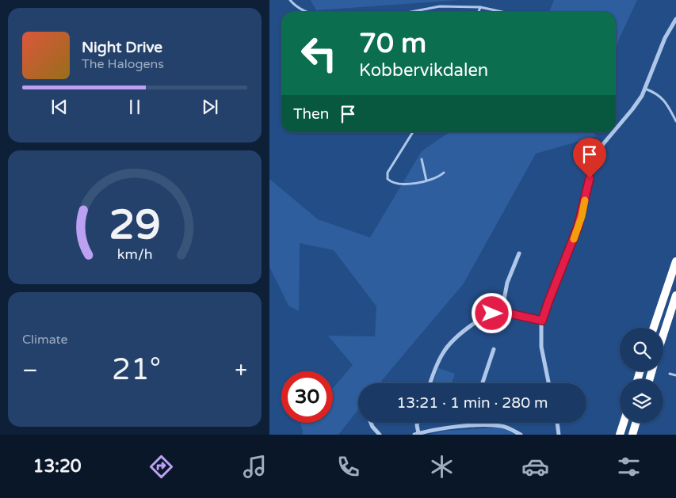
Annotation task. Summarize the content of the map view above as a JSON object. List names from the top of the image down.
{
  "page": {
    "turn": ["70 m", "Kobbervikdalen"],
    "song": ["Night Drive", "The Halogens"],
    "then": "Then",
    "tile": "Climate",
    "heat": ["−", "21°", "+"],
    "limit": "30",
    "trip": "13:21 · 1 min · 280 m",
    "tabs": "13:20",
    "gauge": ["29", "km/h"]
  }
}
